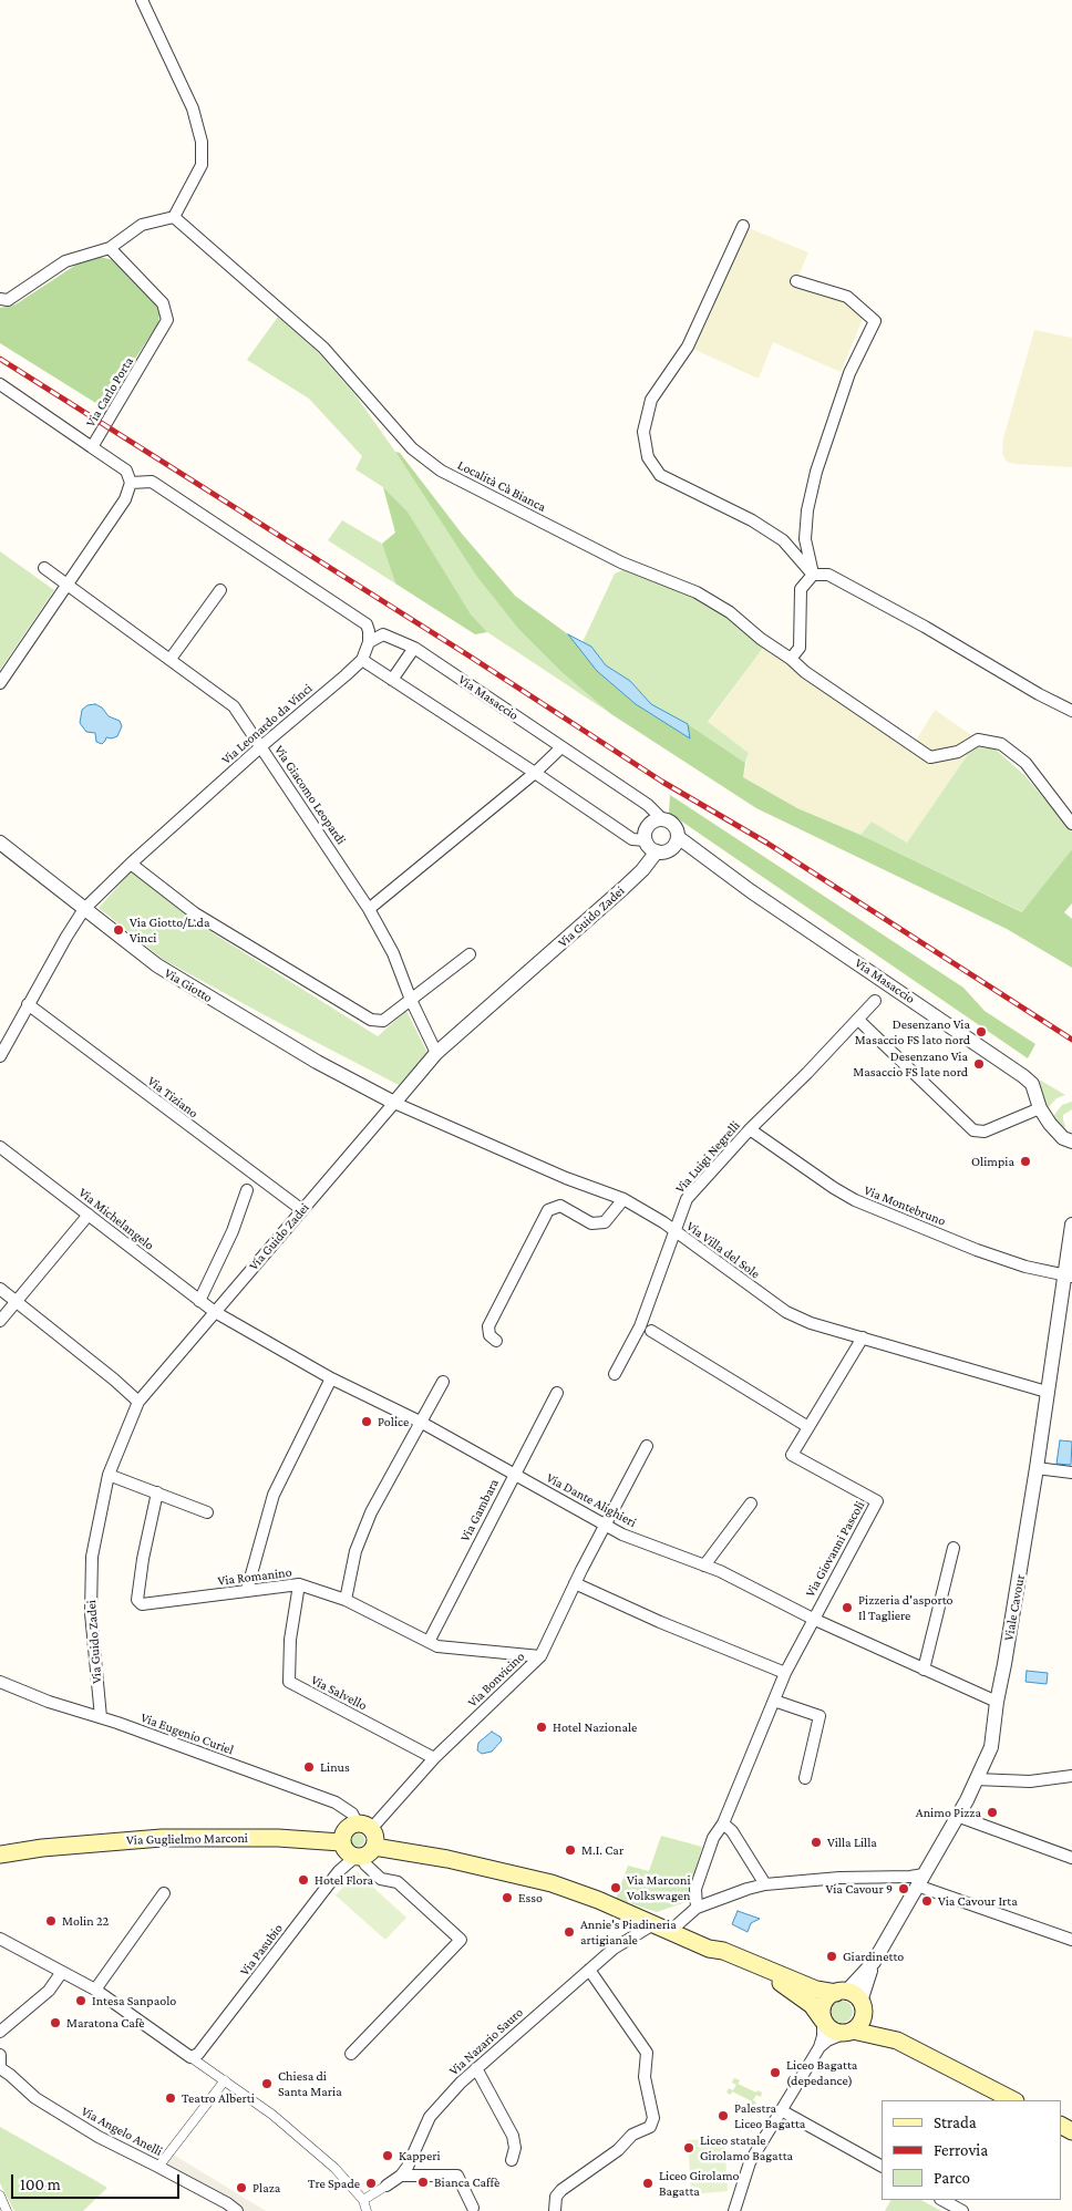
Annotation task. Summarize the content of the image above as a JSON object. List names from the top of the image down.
{
  "streets": {
    "main road": ["Via Guglielmo Marconi"],
    "street": [
      "Via Carlo Porta",
      "Località Cà Bianca",
      "Via Masaccio",
      "Via Leonardo da Vinci",
      "Via Giacomo Leopardi",
      "Via Guido Zadei",
      "Via Giotto",
      "Via Tiziano",
      "Via Luigi Negrelli",
      "Via Montebruno",
      "Via Michelangelo",
      "Via Villa del Sole",
      "Via Dante Alighieri",
      "Via Gambara",
      "Via Giovanni Pascoli",
      "Via Romanino",
      "Viale Cavour",
      "Via Bonvicino",
      "Via Salvello",
      "Via Eugenio Curiel",
      "Via Pasubio",
      "Via Nazario Sauro",
      "Via Angelo Anelli"
    ]
  },
  "crossings": [
    ["Via Masaccio", "Via Leonardo da Vinci"],
    ["Via Masaccio", "Via Guido Zadei"],
    ["Via Leonardo da Vinci", "Via Giacomo Leopardi"],
    ["Via Leonardo da Vinci", "Via Giotto"],
    ["Via Leonardo da Vinci", "Via Tiziano"],
    ["Via Giacomo Leopardi", "Via Guido Zadei"],
    ["Via Guido Zadei", "Via Giotto"],
    ["Via Guido Zadei", "Via Tiziano"],
    ["Via Guido Zadei", "Via Michelangelo"],
    ["Via Guido Zadei", "Via Villa del Sole"],
    ["Via Guido Zadei", "Via Dante Alighieri"],
    ["Via Guido Zadei", "Via Eugenio Curiel"],
    ["Via Giotto", "Via Villa del Sole"],
    ["Via Luigi Negrelli", "Via Montebruno"],
    ["Via Luigi Negrelli", "Via Villa del Sole"],
    ["Via Montebruno", "Viale Cavour"],
    ["Via Michelangelo", "Via Dante Alighieri"],
    ["Via Villa del Sole", "Via Giovanni Pascoli"],
    ["Via Villa del Sole", "Viale Cavour"],
    ["Via Dante Alighieri", "Via Gambara"],
    ["Via Dante Alighieri", "Via Giovanni Pascoli"],
    ["Via Dante Alighieri", "Viale Cavour"],
    ["Via Dante Alighieri", "Via Bonvicino"],
    ["Via Gambara", "Via Romanino"],
    ["Via Romanino", "Via Bonvicino"],
    ["Via Romanino", "Via Salvello"],
    ["Via Bonvicino", "Via Salvello"],
    ["Via Bonvicino", "Via Eugenio Curiel"],
    ["Via Bonvicino", "Via Guglielmo Marconi"],
    ["Via Bonvicino", "Via Pasubio"],
    ["Via Eugenio Curiel", "Via Guglielmo Marconi"],
    ["Via Eugenio Curiel", "Via Pasubio"],
    ["Via Guglielmo Marconi", "Via Pasubio"]
  ],
  "places": [
    "Via Giotto/L.da Vinci",
    "Desenzano Via Masaccio FS lato nord",
    "Desenzano Via Masaccio FS late nord",
    "Olimpia",
    "Police",
    "Pizzeria d'asporto Il Tagliere",
    "Hotel Nazionale",
    "Linus",
    "Animo Pizza",
    "Villa Lilla",
    "M.I. Car",
    "Hotel Flora",
    "Via Marconi Volkswagen",
    "Via Cavour 9",
    "Esso",
    "Via Cavour Irta",
    "Molin 22",
    "Annie's Piadineria artigianale",
    "Giardinetto",
    "Intesa Sanpaolo",
    "Maratona Cafè",
    "Liceo Bagatta (depedance)",
    "Chiesa di Santa Maria",
    "Teatro Alberti",
    "Palestra Liceo Bagatta",
    "Liceo statale Girolamo Bagatta",
    "Kapperi",
    "Bianca Caffè",
    "Tre Spade",
    "Liceo Girolamo Bagatta",
    "Plaza"
  ],
  "legend": ["Strada", "Ferrovia", "Parco"],
  "scale_bar": "100 m"
}
